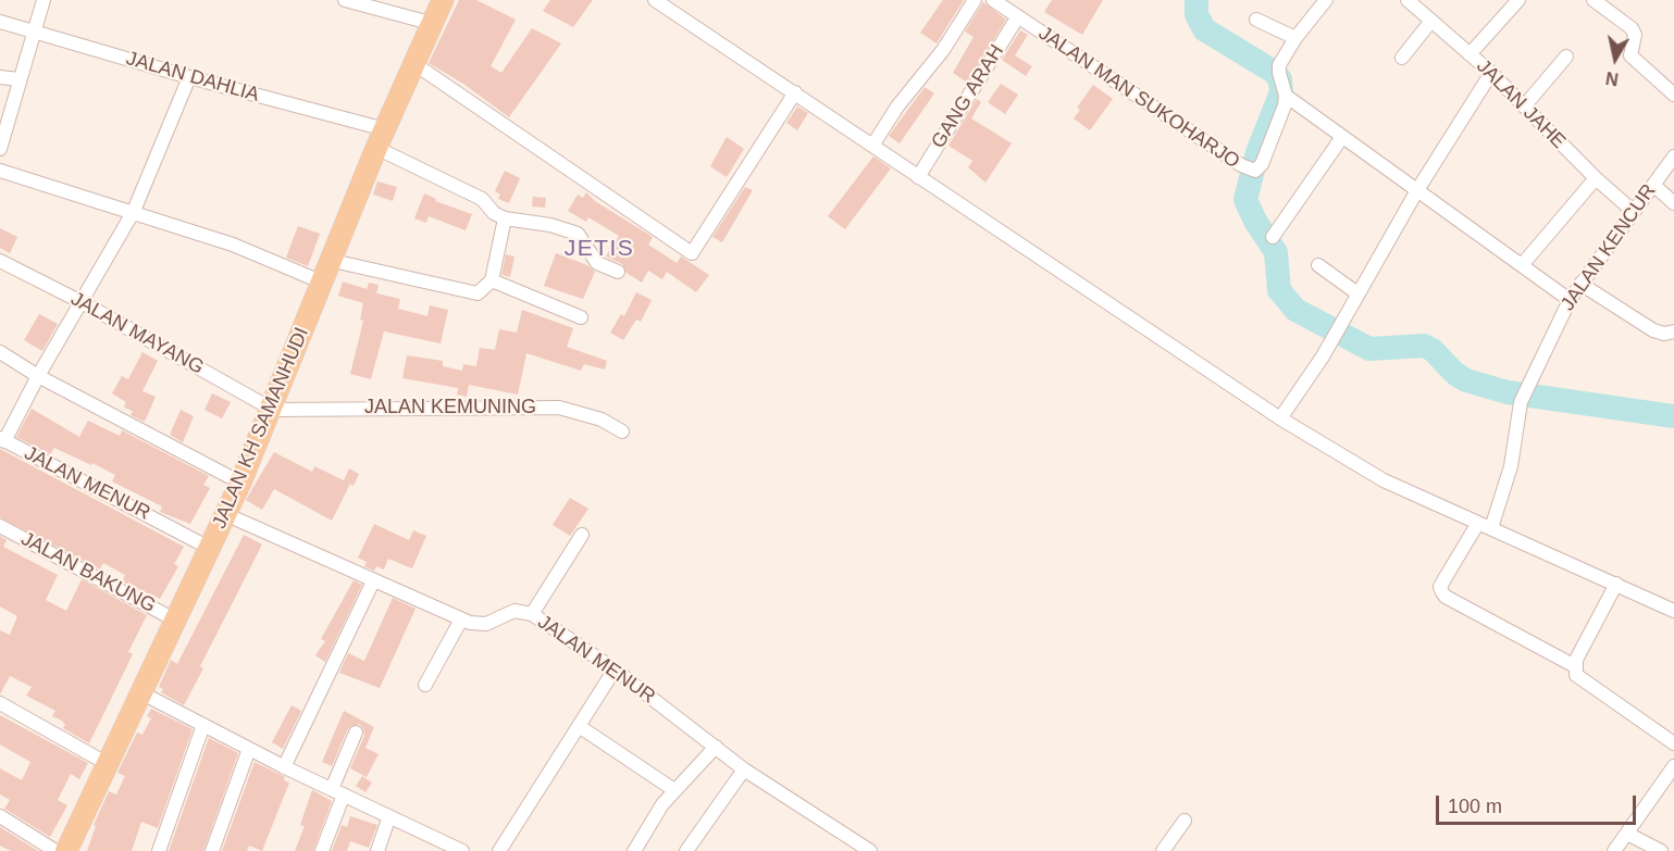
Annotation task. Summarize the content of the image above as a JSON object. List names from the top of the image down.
{
  "streets": {
    "main road": ["JALAN KH SAMANHUDI"],
    "street": [
      "JALAN DAHLIA",
      "GANG ARAH",
      "JALAN MAN SUKOHARJO",
      "JALAN JAHE",
      "JALAN KENCUR",
      "JALAN MAYANG",
      "JALAN KEMUNING",
      "JALAN MENUR",
      "JALAN BAKUNG"
    ]
  },
  "crossings": [
    ["JALAN DAHLIA", "JALAN KH SAMANHUDI"],
    ["GANG ARAH", "JALAN MAN SUKOHARJO"],
    ["JALAN JAHE", "JALAN KENCUR"],
    ["JALAN MAYANG", "JALAN KEMUNING"],
    ["JALAN MAYANG", "JALAN KH SAMANHUDI"],
    ["JALAN KEMUNING", "JALAN KH SAMANHUDI"],
    ["JALAN KH SAMANHUDI", "JALAN MENUR"],
    ["JALAN KH SAMANHUDI", "JALAN BAKUNG"]
  ],
  "districts": ["JETIS"],
  "scale_bar": "100 m",
  "north": "bottom"
}
